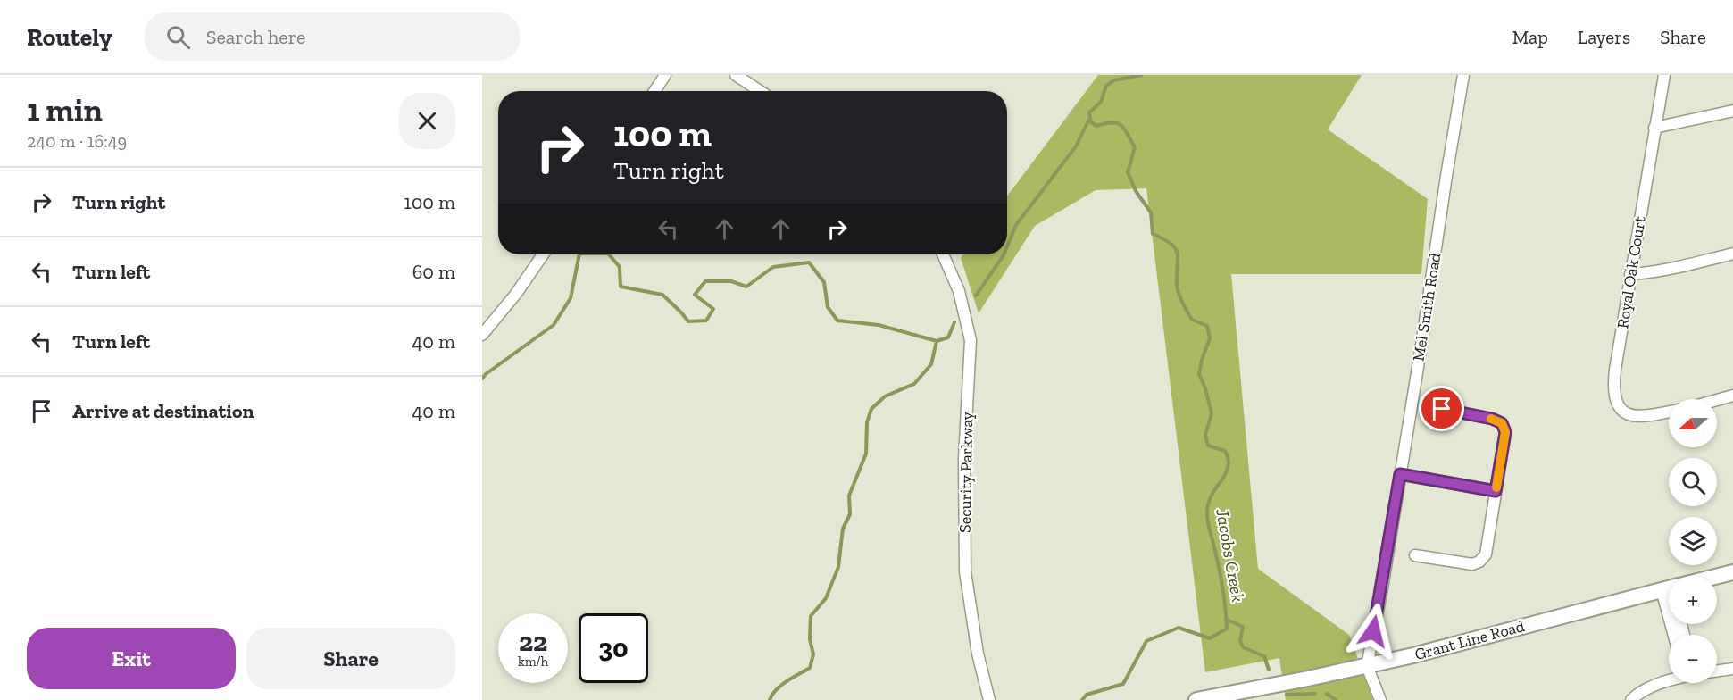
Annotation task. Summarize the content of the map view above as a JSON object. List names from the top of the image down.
{
  "streets": {
    "main road": ["Grant Line Road"],
    "street": ["Royal Oak Court", "Mel Smith Road", "Security Parkway"]
  },
  "crossings": [
    ["Mel Smith Road", "Grant Line Road"]
  ],
  "water": ["Jacobs Creek"],
  "north": "left",
  "page": {
    "header": "Routely",
    "search": "Search here",
    "nav": ["Map", "Layers", "Share"],
    "heading": ["1 min", "240 m · 16:49"],
    "turn": ["100 m", "Turn right"],
    "list": [
      {
        "name": "Turn right",
        "value": "100 m"
      },
      {
        "name": "Turn left",
        "value": "60 m"
      },
      {
        "name": "Turn left",
        "value": "40 m"
      },
      {
        "name": "Arrive at destination",
        "value": "40 m"
      }
    ],
    "map_buttons": ["+", "−"],
    "speed": "22 km/h",
    "limit": "30",
    "buttons": ["Exit", "Share"]
  }
}
